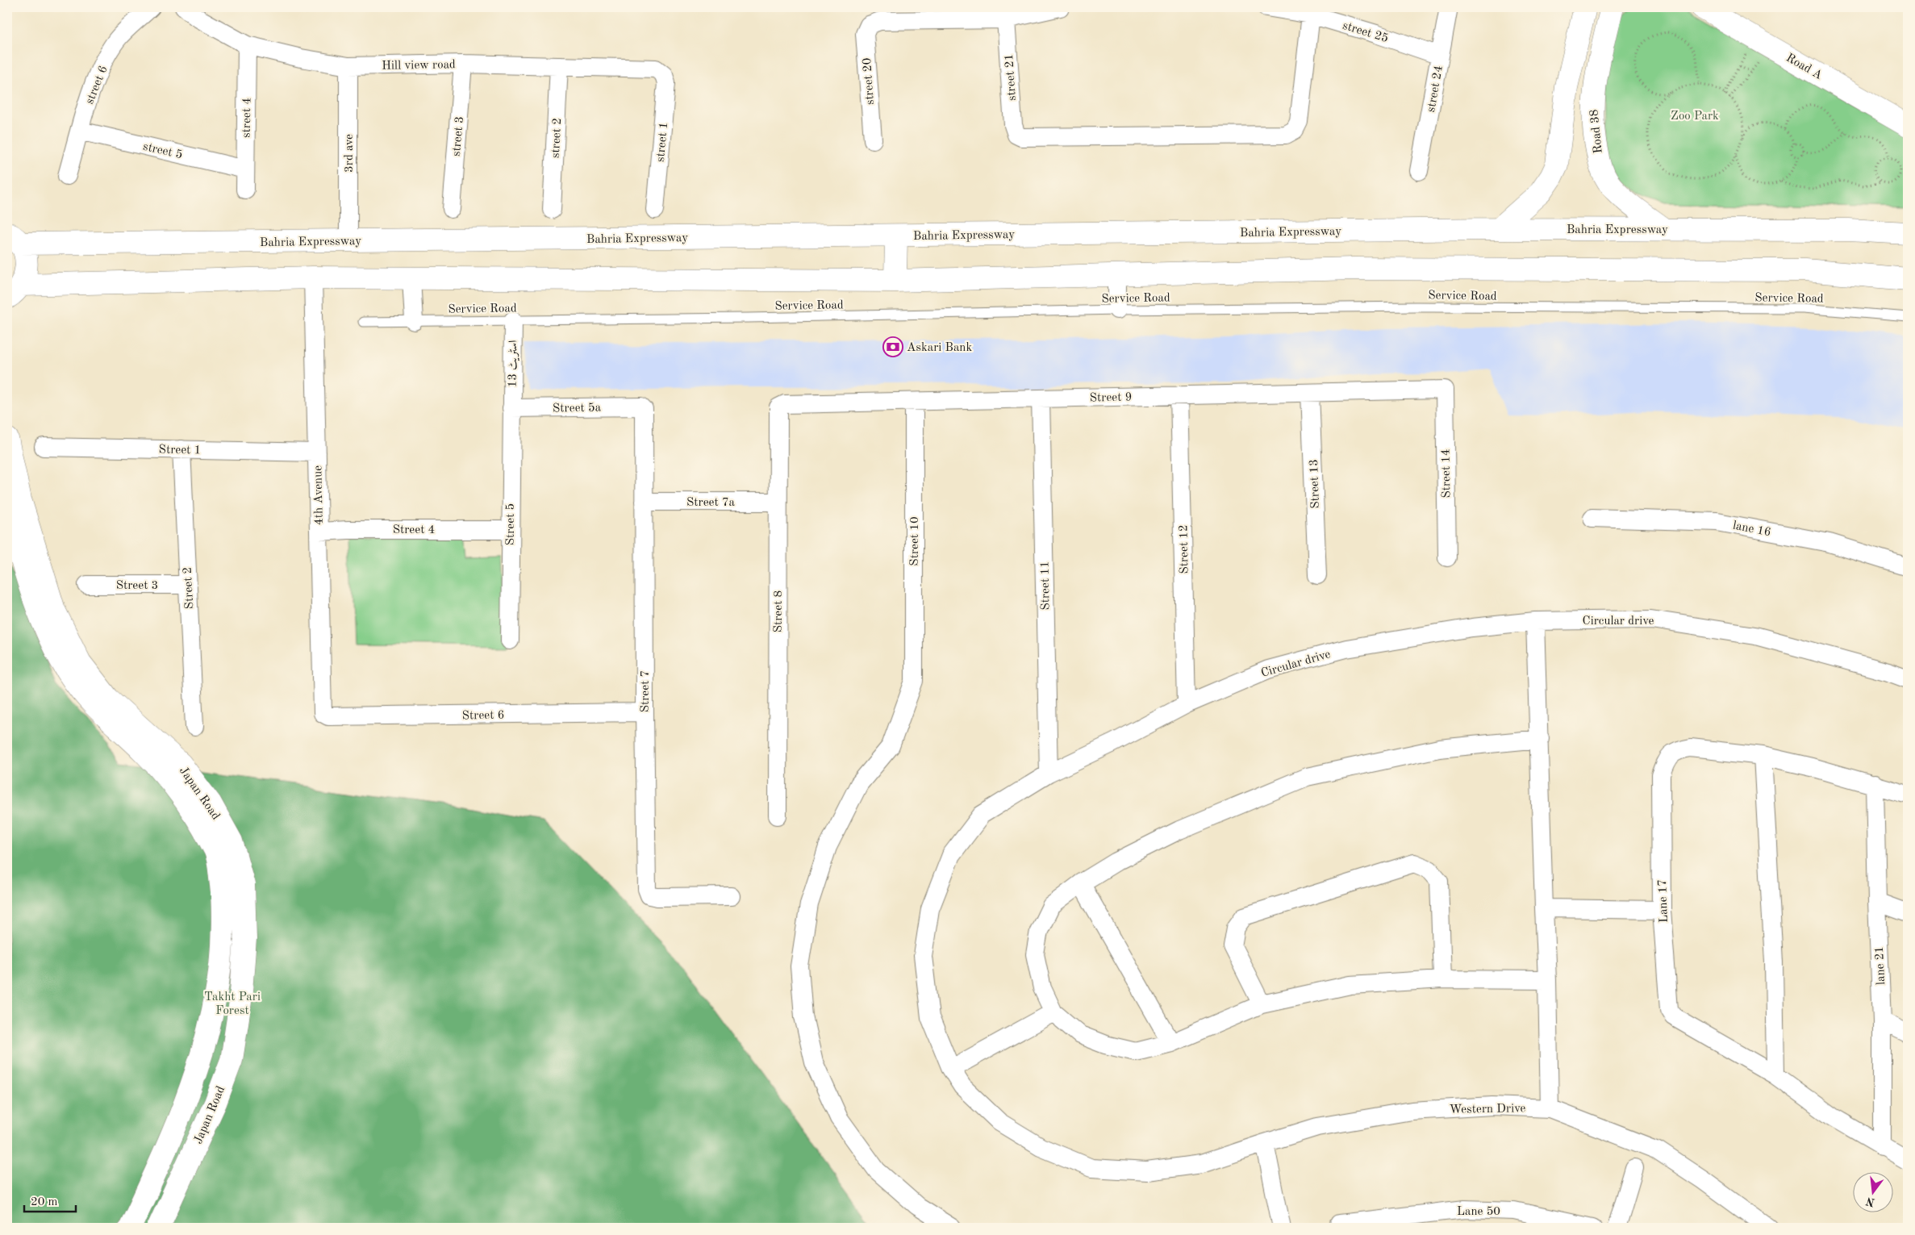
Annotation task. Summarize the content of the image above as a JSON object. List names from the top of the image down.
{
  "streets": {
    "main road": [
      "Road A",
      "Road 38",
      "Bahria Expressway",
      "Japan Road"
    ],
    "street": [
      "street 25",
      "Hill view road",
      "street 21",
      "street 20",
      "street 6",
      "street 24",
      "street 4",
      "street 3",
      "street 2",
      "street 1",
      "street 5",
      "3rd ave",
      "اسٹریٹ 13",
      "Street 9",
      "Street 5a",
      "Street 1",
      "Street 14",
      "Street 13",
      "4th Avenue",
      "Street 7a",
      "Street 5",
      "lane 16",
      "Street 4",
      "Street 10",
      "Street 12",
      "Street 3",
      "Street 11",
      "Street 2",
      "Street 8",
      "Circular drive",
      "Street 7",
      "Street 6",
      "Lane 17",
      "lane 21",
      "Western Drive",
      "Lane 50"
    ],
    "lane": ["Service Road"]
  },
  "crossings": [
    ["street 25", "street 21"],
    ["street 25", "street 24"],
    ["Hill view road", "street 4"],
    ["Hill view road", "street 3"],
    ["Hill view road", "street 2"],
    ["Hill view road", "street 1"],
    ["Hill view road", "3rd ave"],
    ["street 21", "street 20"],
    ["street 6", "street 5"],
    ["street 4", "street 5"],
    ["Road 38", "Bahria Expressway"],
    ["3rd ave", "Bahria Expressway"],
    ["Service Road", "اسٹریٹ 13"],
    ["اسٹریٹ 13", "Street 5a"],
    ["اسٹریٹ 13", "Street 5"],
    ["Street 9", "Street 14"],
    ["Street 9", "Street 13"],
    ["Street 9", "Street 10"],
    ["Street 9", "Street 12"],
    ["Street 9", "Street 11"],
    ["Street 9", "Street 8"],
    ["Street 5a", "Street 5"],
    ["Street 5a", "Street 7"],
    ["Street 1", "4th Avenue"],
    ["Street 1", "Street 2"],
    ["4th Avenue", "Street 4"],
    ["4th Avenue", "Street 6"],
    ["Street 7a", "Street 8"],
    ["Street 7a", "Street 7"],
    ["Street 5", "Street 4"],
    ["Street 12", "Circular drive"],
    ["Street 3", "Street 2"],
    ["Street 11", "Circular drive"],
    ["Circular drive", "Western Drive"],
    ["Street 7", "Street 6"],
    ["Lane 17", "lane 21"]
  ],
  "parks": ["Zoo Park", "Takht Pari Forest"],
  "places": {
    "bank": ["Askari Bank"]
  },
  "scale_bar": "20 m",
  "north": "bottom"
}
